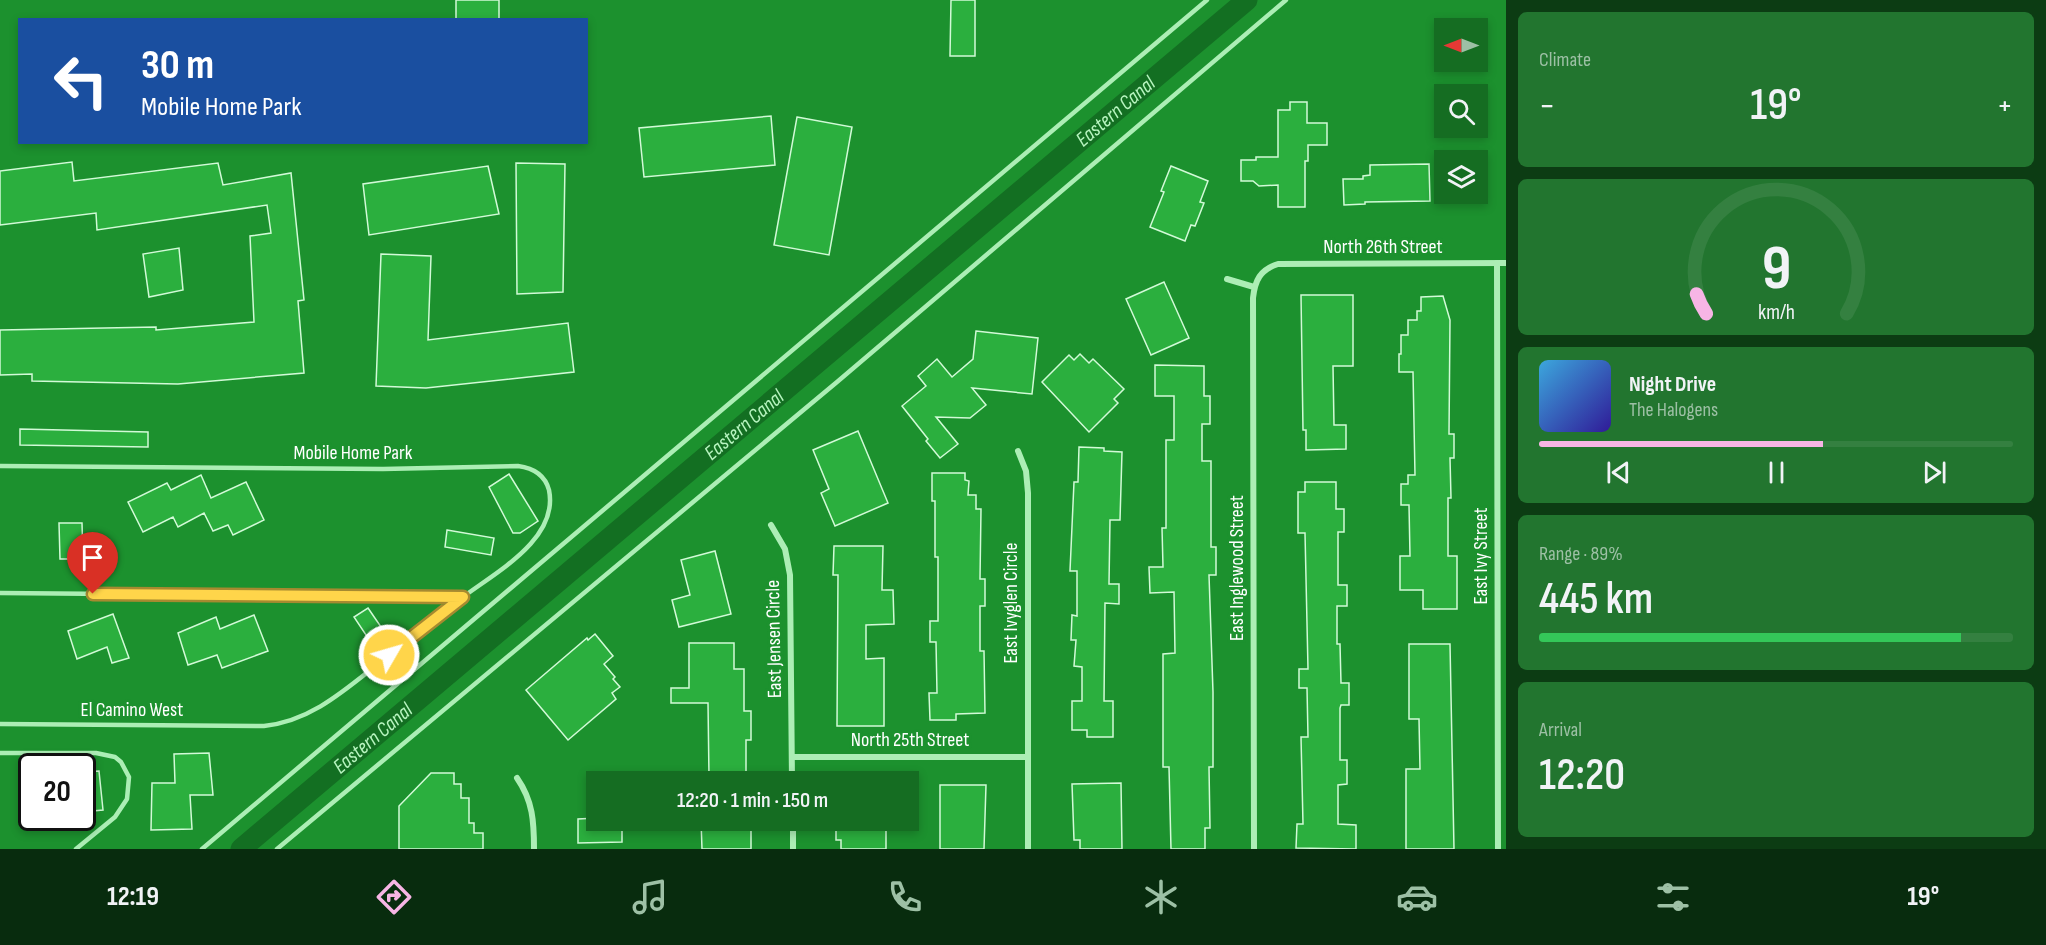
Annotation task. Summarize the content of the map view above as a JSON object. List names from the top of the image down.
{
  "streets": {
    "street": [
      "North 26th Street",
      "East Ivy Street",
      "East Inglewood Street",
      "East Ivyglen Circle",
      "East Jensen Circle",
      "North 25th Street"
    ],
    "lane": ["Mobile Home Park", "El Camino West"]
  },
  "crossings": [
    ["North 26th Street", "East Ivy Street"],
    ["North 26th Street", "East Inglewood Street"],
    ["Mobile Home Park", "El Camino West"],
    ["East Ivyglen Circle", "North 25th Street"],
    ["East Jensen Circle", "North 25th Street"]
  ],
  "water": ["Eastern Canal"],
  "north": "left",
  "page": {
    "tile": [
      "Climate",
      ["Range · 89%", "445 km"],
      ["Arrival", "12:20"]
    ],
    "turn": ["30 m", "Mobile Home Park"],
    "heat": ["−", "19°", "+"],
    "song": ["Night Drive", "The Halogens"],
    "limit": "20",
    "trip": "12:20 · 1 min · 150 m",
    "tabs": ["12:19", "19°"],
    "gauge": ["9", "km/h"]
  }
}
